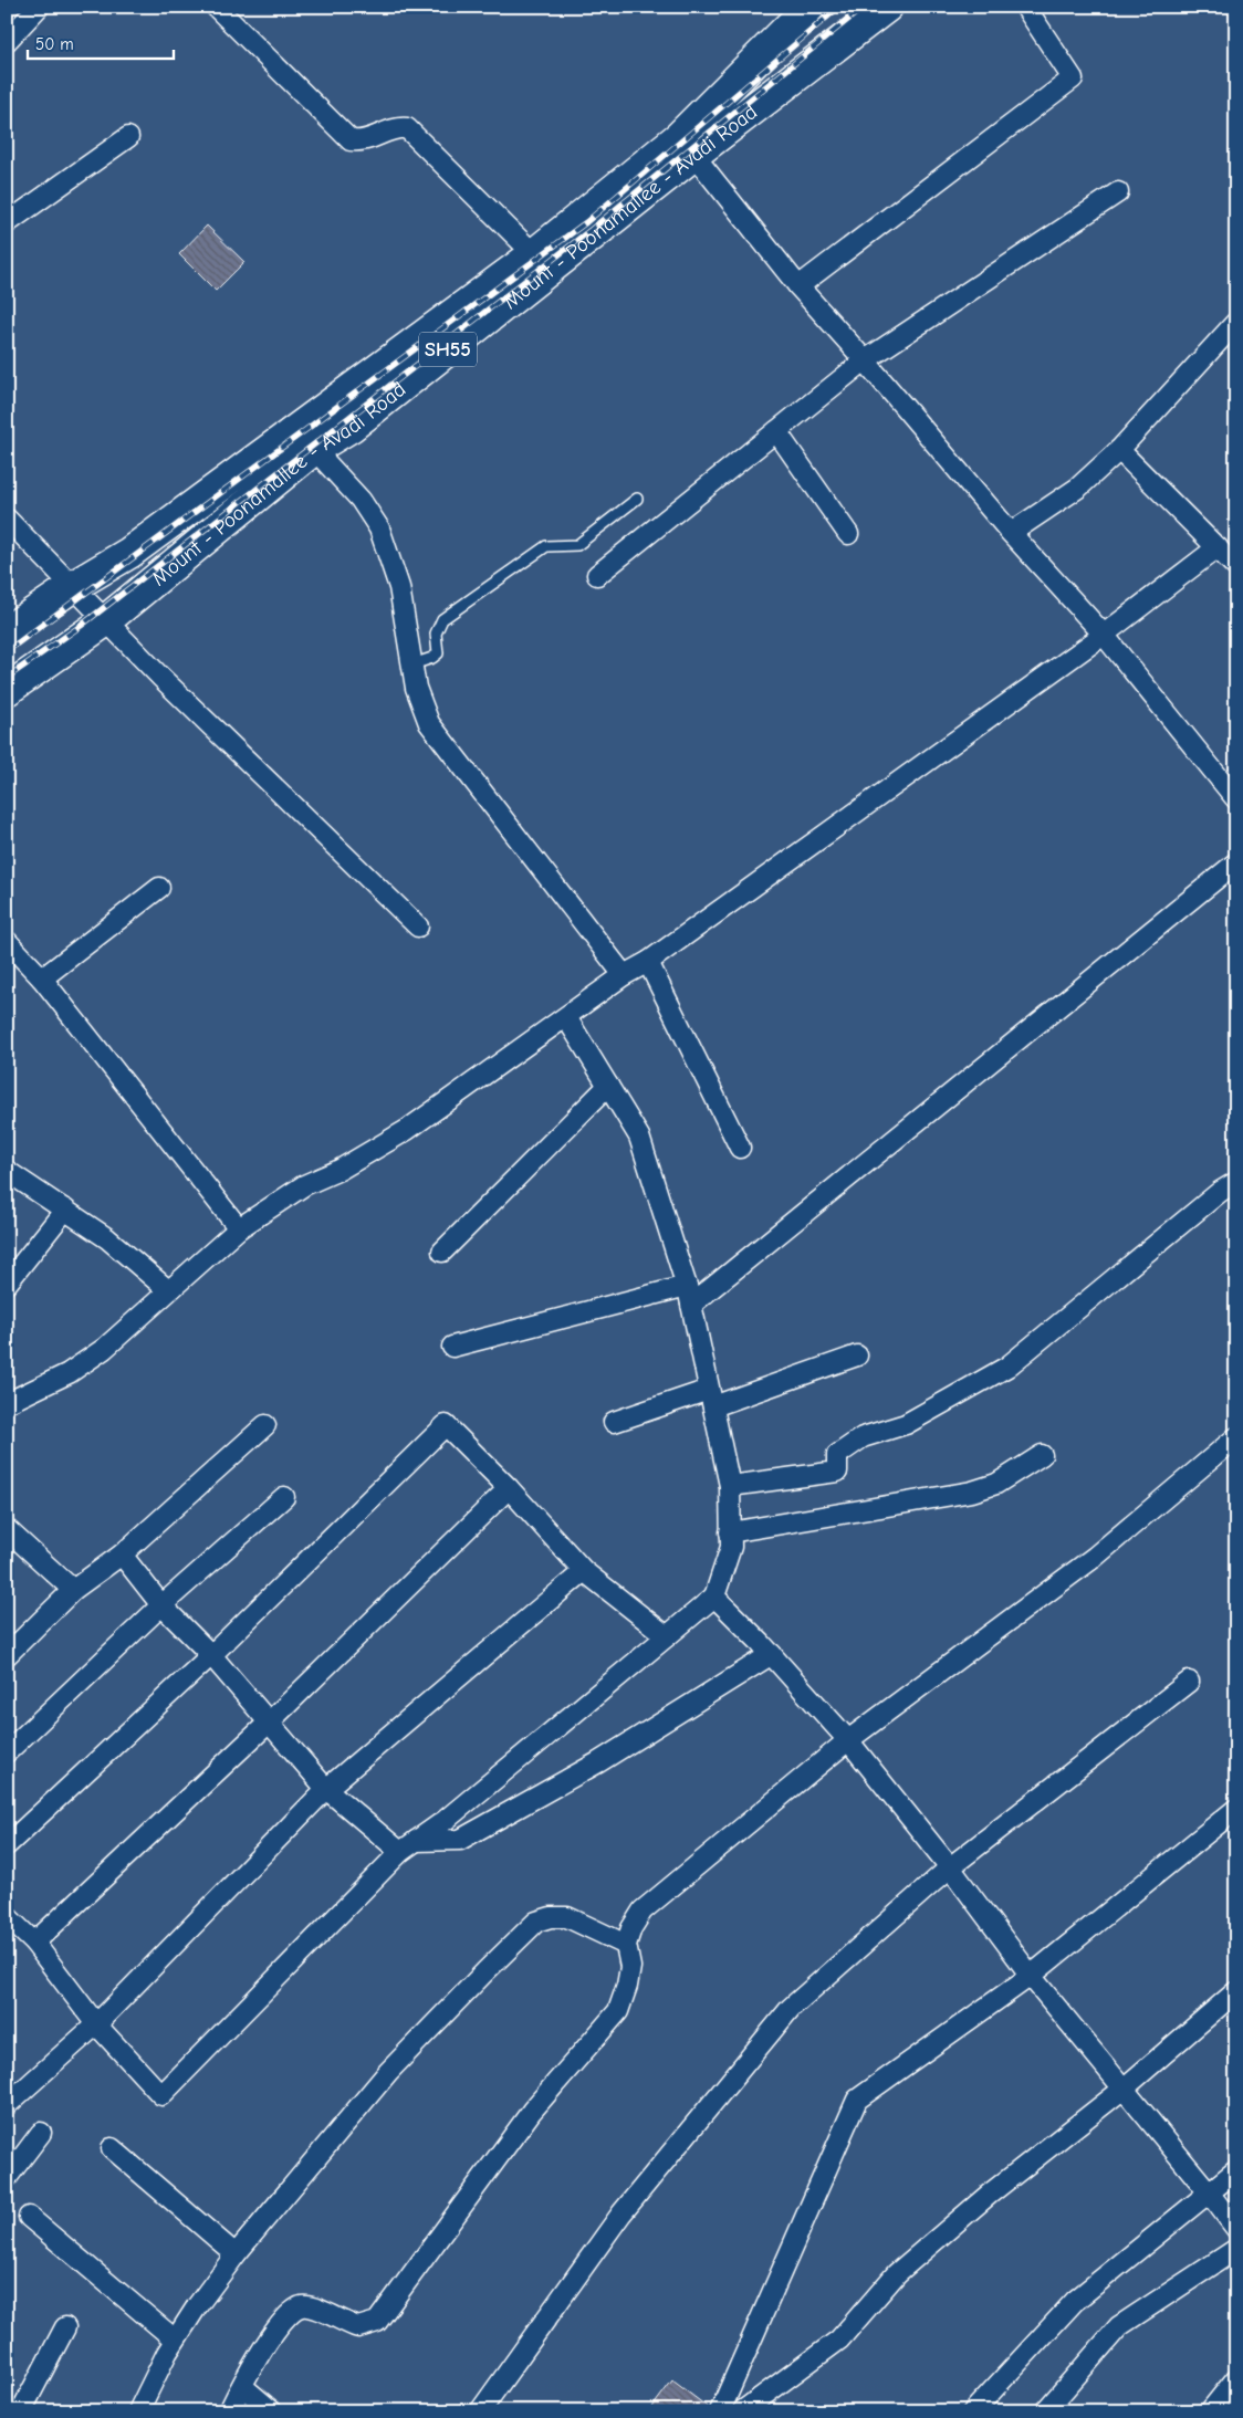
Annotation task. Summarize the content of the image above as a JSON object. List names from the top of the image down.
{
  "streets": {
    "main road": ["Mount - Poonamallee - Avadi Road", "SH55"]
  },
  "scale_bar": "50 m"
}
